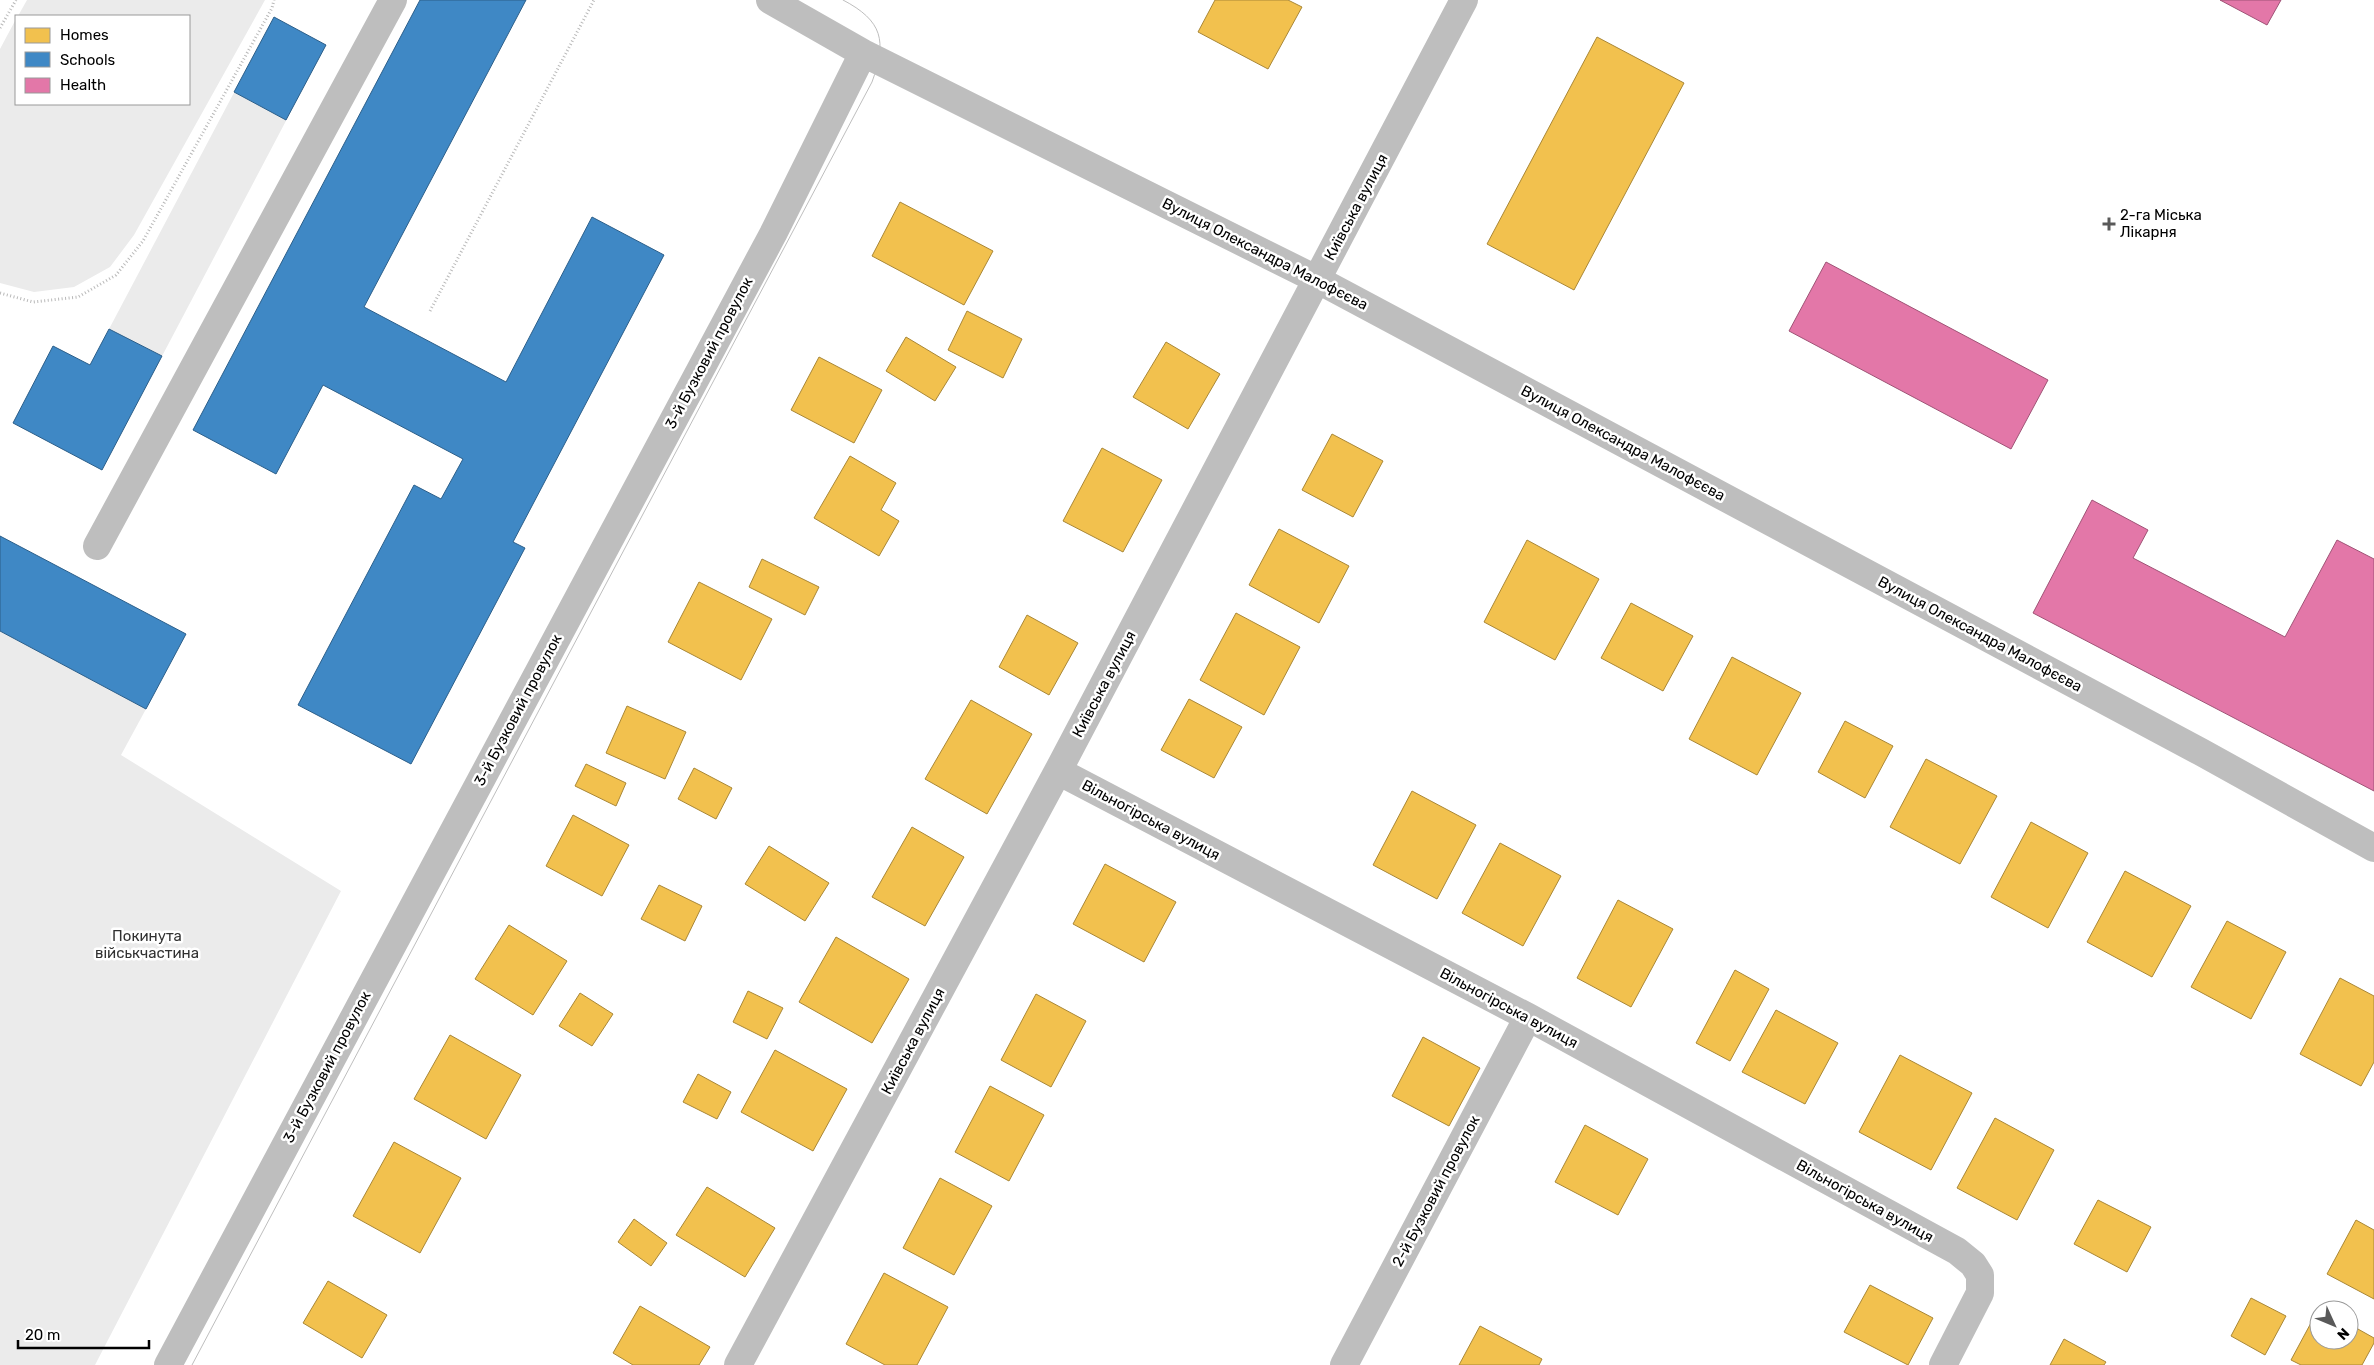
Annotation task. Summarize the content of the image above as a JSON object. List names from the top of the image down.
{
  "streets": {
    "street": [
      "Київська вулиця",
      "Вулиця Олександра Малофєєва",
      "3-й Бузковий провулок",
      "Вільногірська вулиця",
      "2-й Бузковий провулок"
    ]
  },
  "crossings": [
    ["Київська вулиця", "Вулиця Олександра Малофєєва"],
    ["Київська вулиця", "Вільногірська вулиця"],
    ["Вулиця Олександра Малофєєва", "3-й Бузковий провулок"],
    ["Вільногірська вулиця", "2-й Бузковий провулок"]
  ],
  "parks": ["Покинута військчастина"],
  "places": {
    "health": ["2-га Міська Лікарня"]
  },
  "legend": ["Homes", "Schools", "Health"],
  "scale_bar": "20 m",
  "north": "bottom right"
}
